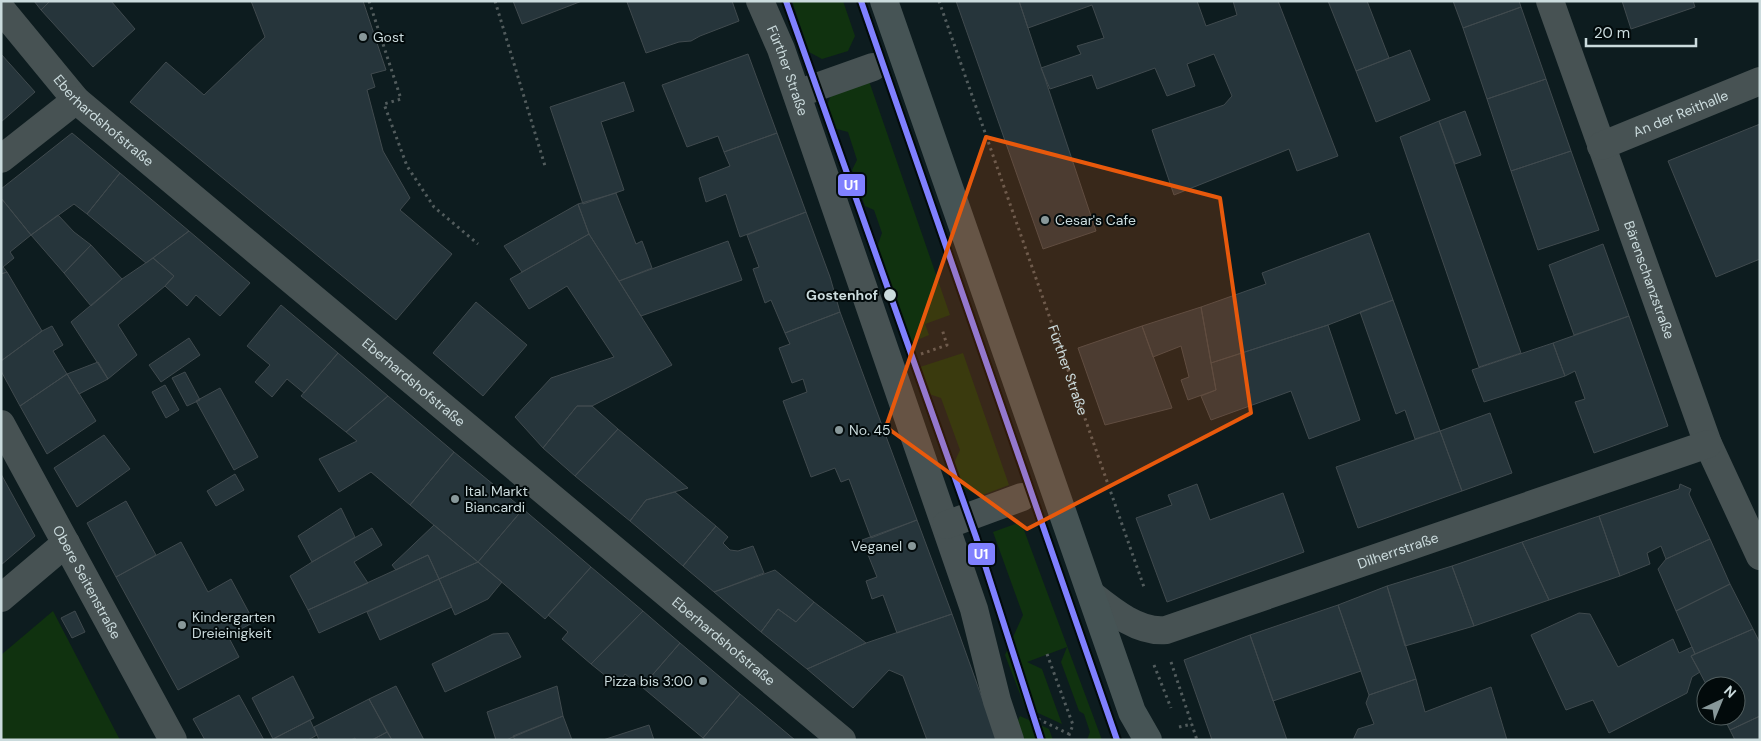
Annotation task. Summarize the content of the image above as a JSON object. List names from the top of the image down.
{
  "streets": {
    "street": [
      "Fürther Straße",
      "An der Reithalle",
      "Eberhardshofstraße",
      "Bärenschanzstraße",
      "Dilherrstraße",
      "Obere Seitenstraße"
    ]
  },
  "crossings": [
    ["Fürther Straße", "Dilherrstraße"],
    ["An der Reithalle", "Bärenschanzstraße"],
    ["Bärenschanzstraße", "Dilherrstraße"]
  ],
  "places": [
    "Gost",
    "Cesar's Cafe",
    "Gostenhof",
    "No. 45",
    "Ital. Markt Biancardi",
    "Veganel",
    "Kindergarten Dreieinigkeit",
    "Pizza bis 3:00"
  ],
  "lines": ["transit line U1"],
  "scale_bar": "20 m",
  "north": "top right"
}
